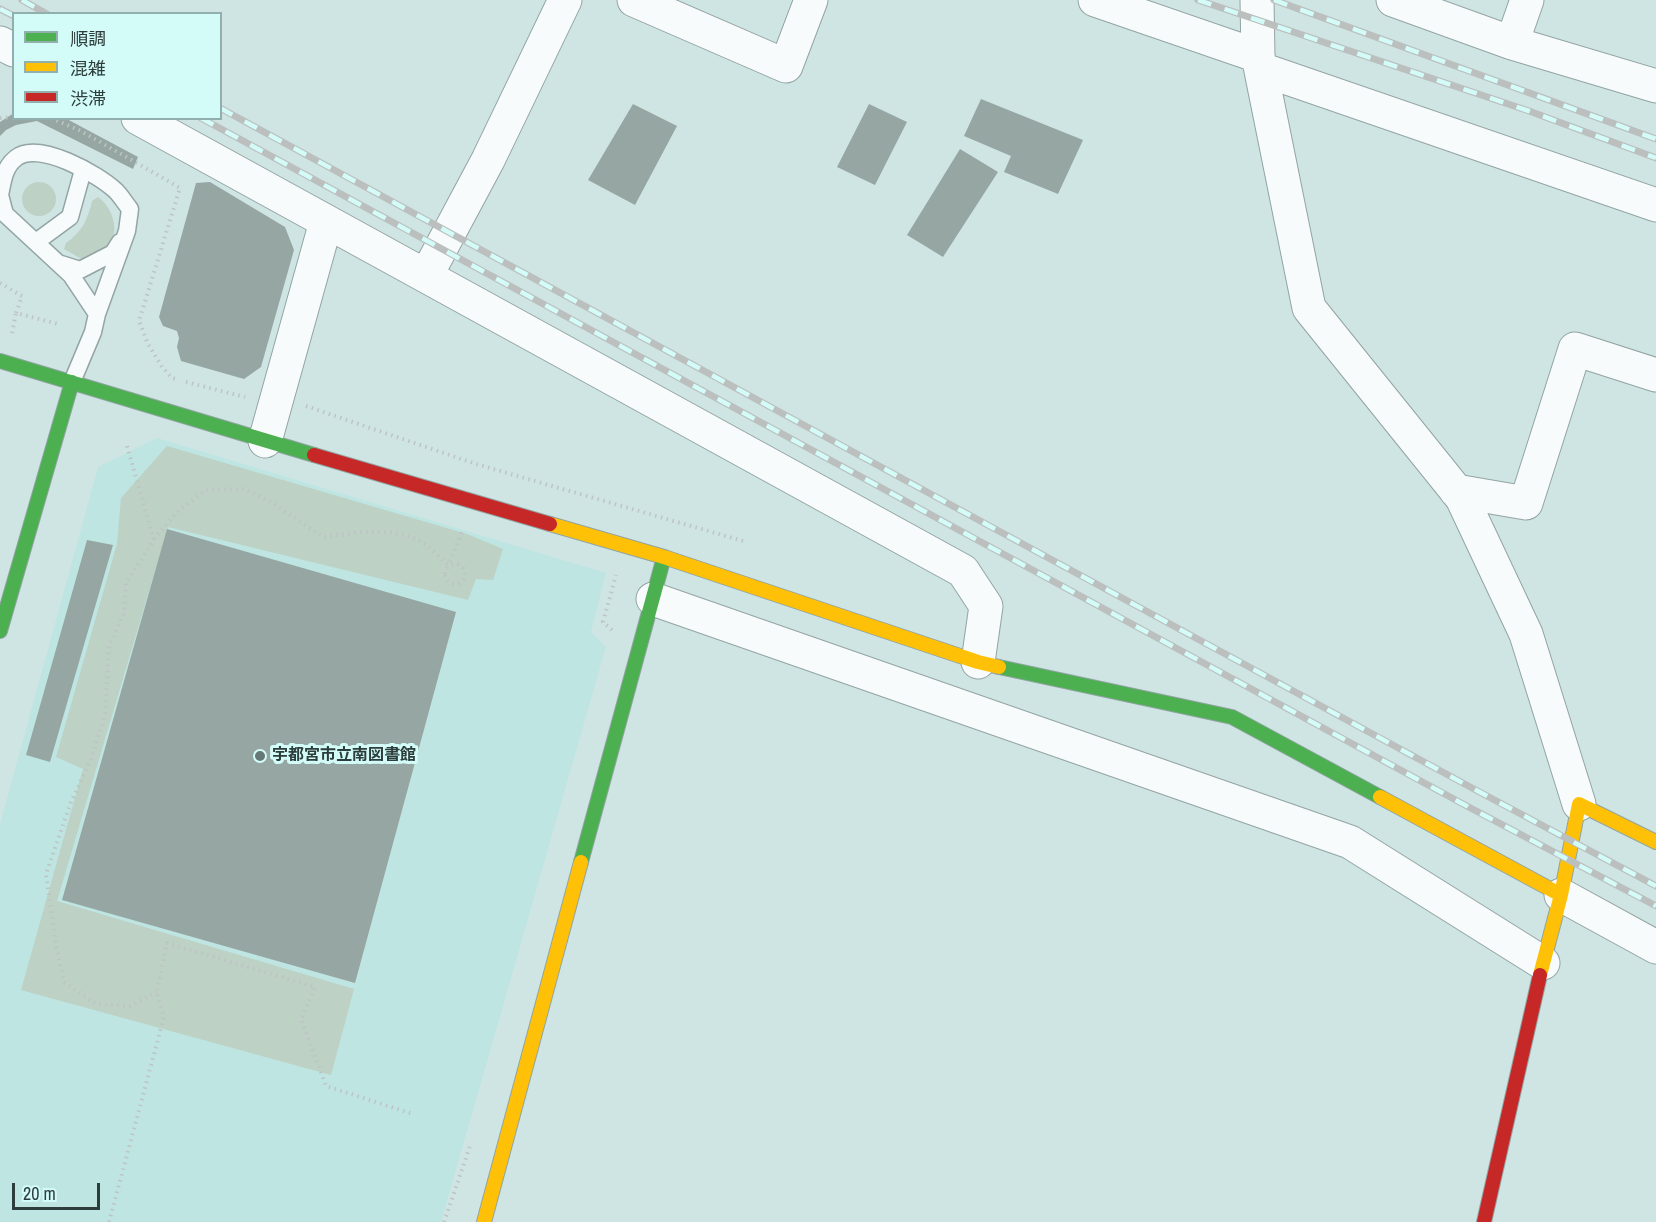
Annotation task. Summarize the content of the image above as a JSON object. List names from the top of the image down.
{
  "places": ["宇都宮市立南図書館"],
  "legend": ["順調", "混雑", "渋滞"],
  "scale_bar": "20 m"
}
